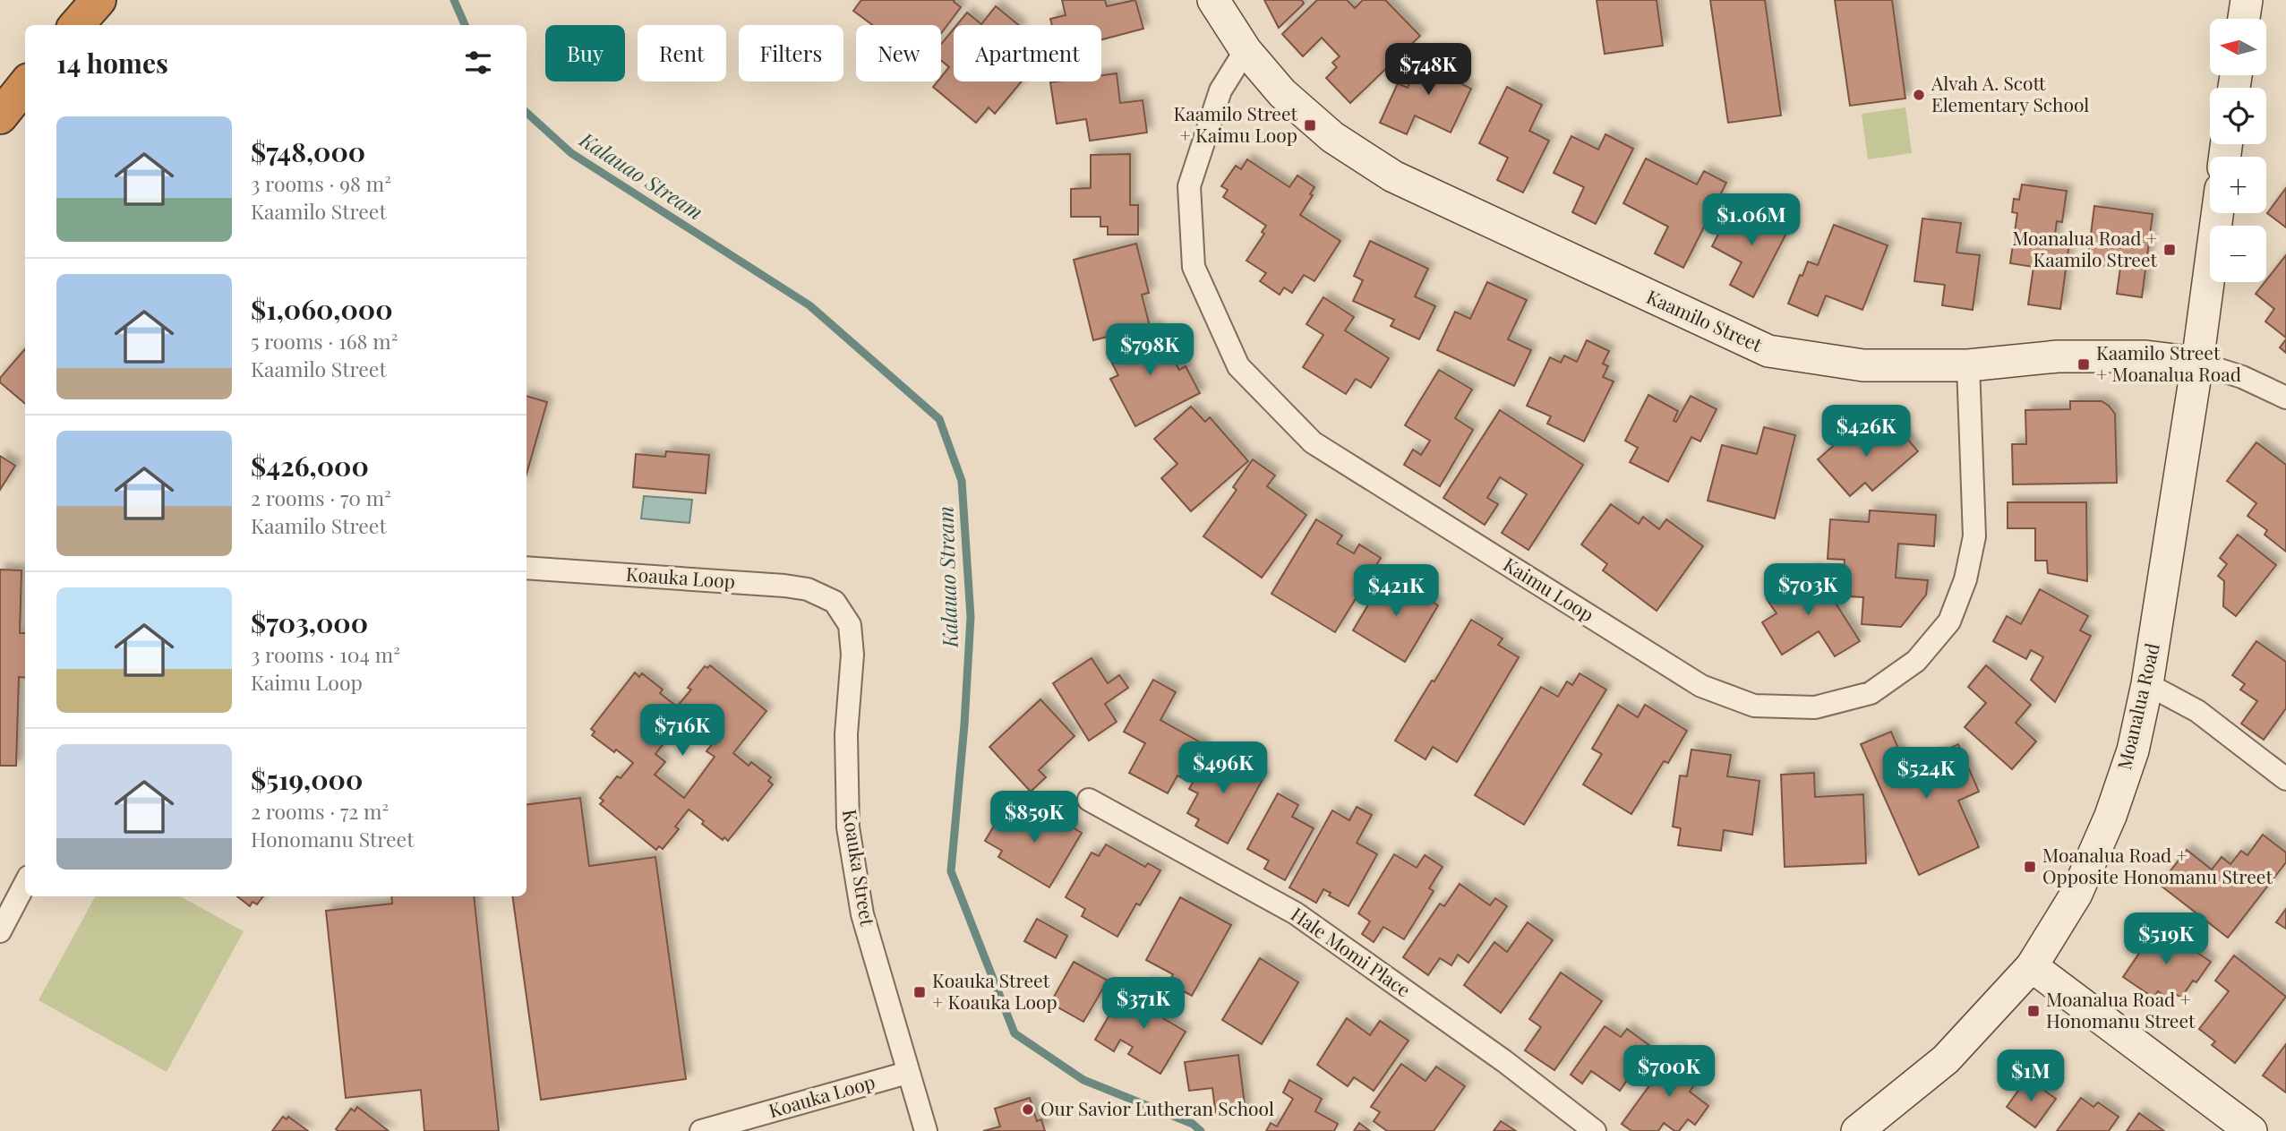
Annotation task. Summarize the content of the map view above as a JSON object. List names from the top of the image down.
{
  "streets": {
    "street": [
      "Kaamilo Street",
      "Koauka Loop",
      "Kaimu Loop",
      "Moanalua Road",
      "Koauka Street",
      "Hale Momi Place"
    ]
  },
  "crossings": [
    ["Kaamilo Street", "Kaimu Loop"],
    ["Kaamilo Street", "Moanalua Road"],
    ["Koauka Loop", "Koauka Street"]
  ],
  "water": ["Kalauao Stream"],
  "places": {
    "other": ["Alvah A. Scott Elementary School", "Our Savior Lutheran School"],
    "transit": [
      "Kaamilo Street + Kaimu Loop",
      "Moanalua Road + Kaamilo Street",
      "Kaamilo Street + Moanalua Road",
      "Moanalua Road + Opposite Honomanu Street",
      "Koauka Street + Koauka Loop",
      "Moanalua Road + Honomanu Street"
    ]
  },
  "north": "left",
  "page": {
    "map_buttons": ["+", "−"],
    "chip": [
      "Buy",
      "Rent",
      "Filters",
      "New",
      "Apartment"
    ],
    "heading": "14 homes",
    "price": [
      "$748K",
      "$1.06M",
      "$798K",
      "$426K",
      "$703K",
      "$421K",
      "$716K",
      "$496K",
      "$524K",
      "$859K",
      "$519K",
      "$371K",
      "$700K",
      "$1M"
    ],
    "list": [
      {
        "name": "$748,000",
        "note": "3 rooms · 98 m² · Kaamilo Street"
      },
      {
        "name": "$1,060,000",
        "note": "5 rooms · 168 m² · Kaamilo Street"
      },
      {
        "name": "$426,000",
        "note": "2 rooms · 70 m² · Kaamilo Street"
      },
      {
        "name": "$703,000",
        "note": "3 rooms · 104 m² · Kaimu Loop"
      },
      {
        "name": "$519,000",
        "note": "2 rooms · 72 m² · Honomanu Street"
      }
    ]
  }
}
